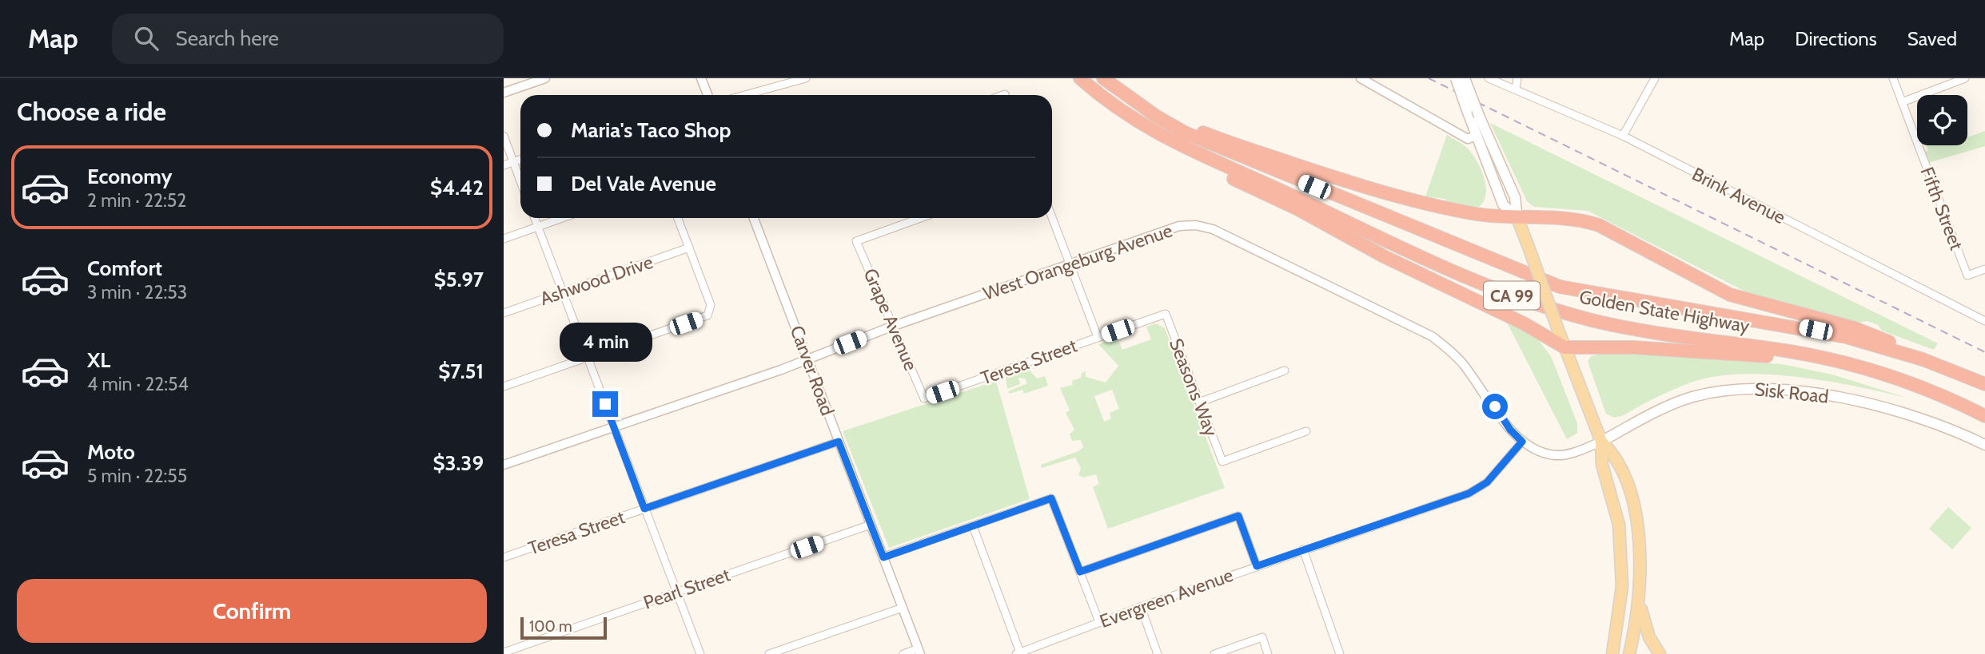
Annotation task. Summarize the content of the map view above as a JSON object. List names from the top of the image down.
{
  "streets": {
    "highway": ["CA 99", "Golden State Highway"],
    "main road": ["Sisk Road"],
    "street": [
      "Brink Avenue",
      "Fifth Street",
      "West Orangeburg Avenue",
      "Ashwood Drive",
      "Grape Avenue",
      "Teresa Street",
      "Carver Road",
      "Seasons Way",
      "Pearl Street",
      "Evergreen Avenue"
    ]
  },
  "crossings": [
    ["West Orangeburg Avenue", "Grape Avenue"],
    ["West Orangeburg Avenue", "Carver Road"],
    ["West Orangeburg Avenue", "Sisk Road"],
    ["West Orangeburg Avenue", "Evergreen Avenue"],
    ["Grape Avenue", "Teresa Street"],
    ["Teresa Street", "Carver Road"],
    ["Teresa Street", "Seasons Way"],
    ["Carver Road", "Pearl Street"]
  ],
  "scale_bar": "100 m",
  "page": {
    "header": "Map",
    "search": "Search here",
    "nav": ["Map", "Directions", "Saved"],
    "heading": "Choose a ride",
    "banner": ["Maria's Taco Shop", "Del Vale Avenue"],
    "list": [
      {
        "name": "Economy",
        "note": "2 min · 22:52",
        "value": "$4.42"
      },
      {
        "name": "Comfort",
        "note": "3 min · 22:53",
        "value": "$5.97"
      },
      {
        "name": "XL",
        "note": "4 min · 22:54",
        "value": "$7.51"
      },
      {
        "name": "Moto",
        "note": "5 min · 22:55",
        "value": "$3.39"
      }
    ],
    "bubble": "4 min",
    "buttons": "Confirm",
    "scale": "100 m"
  }
}
